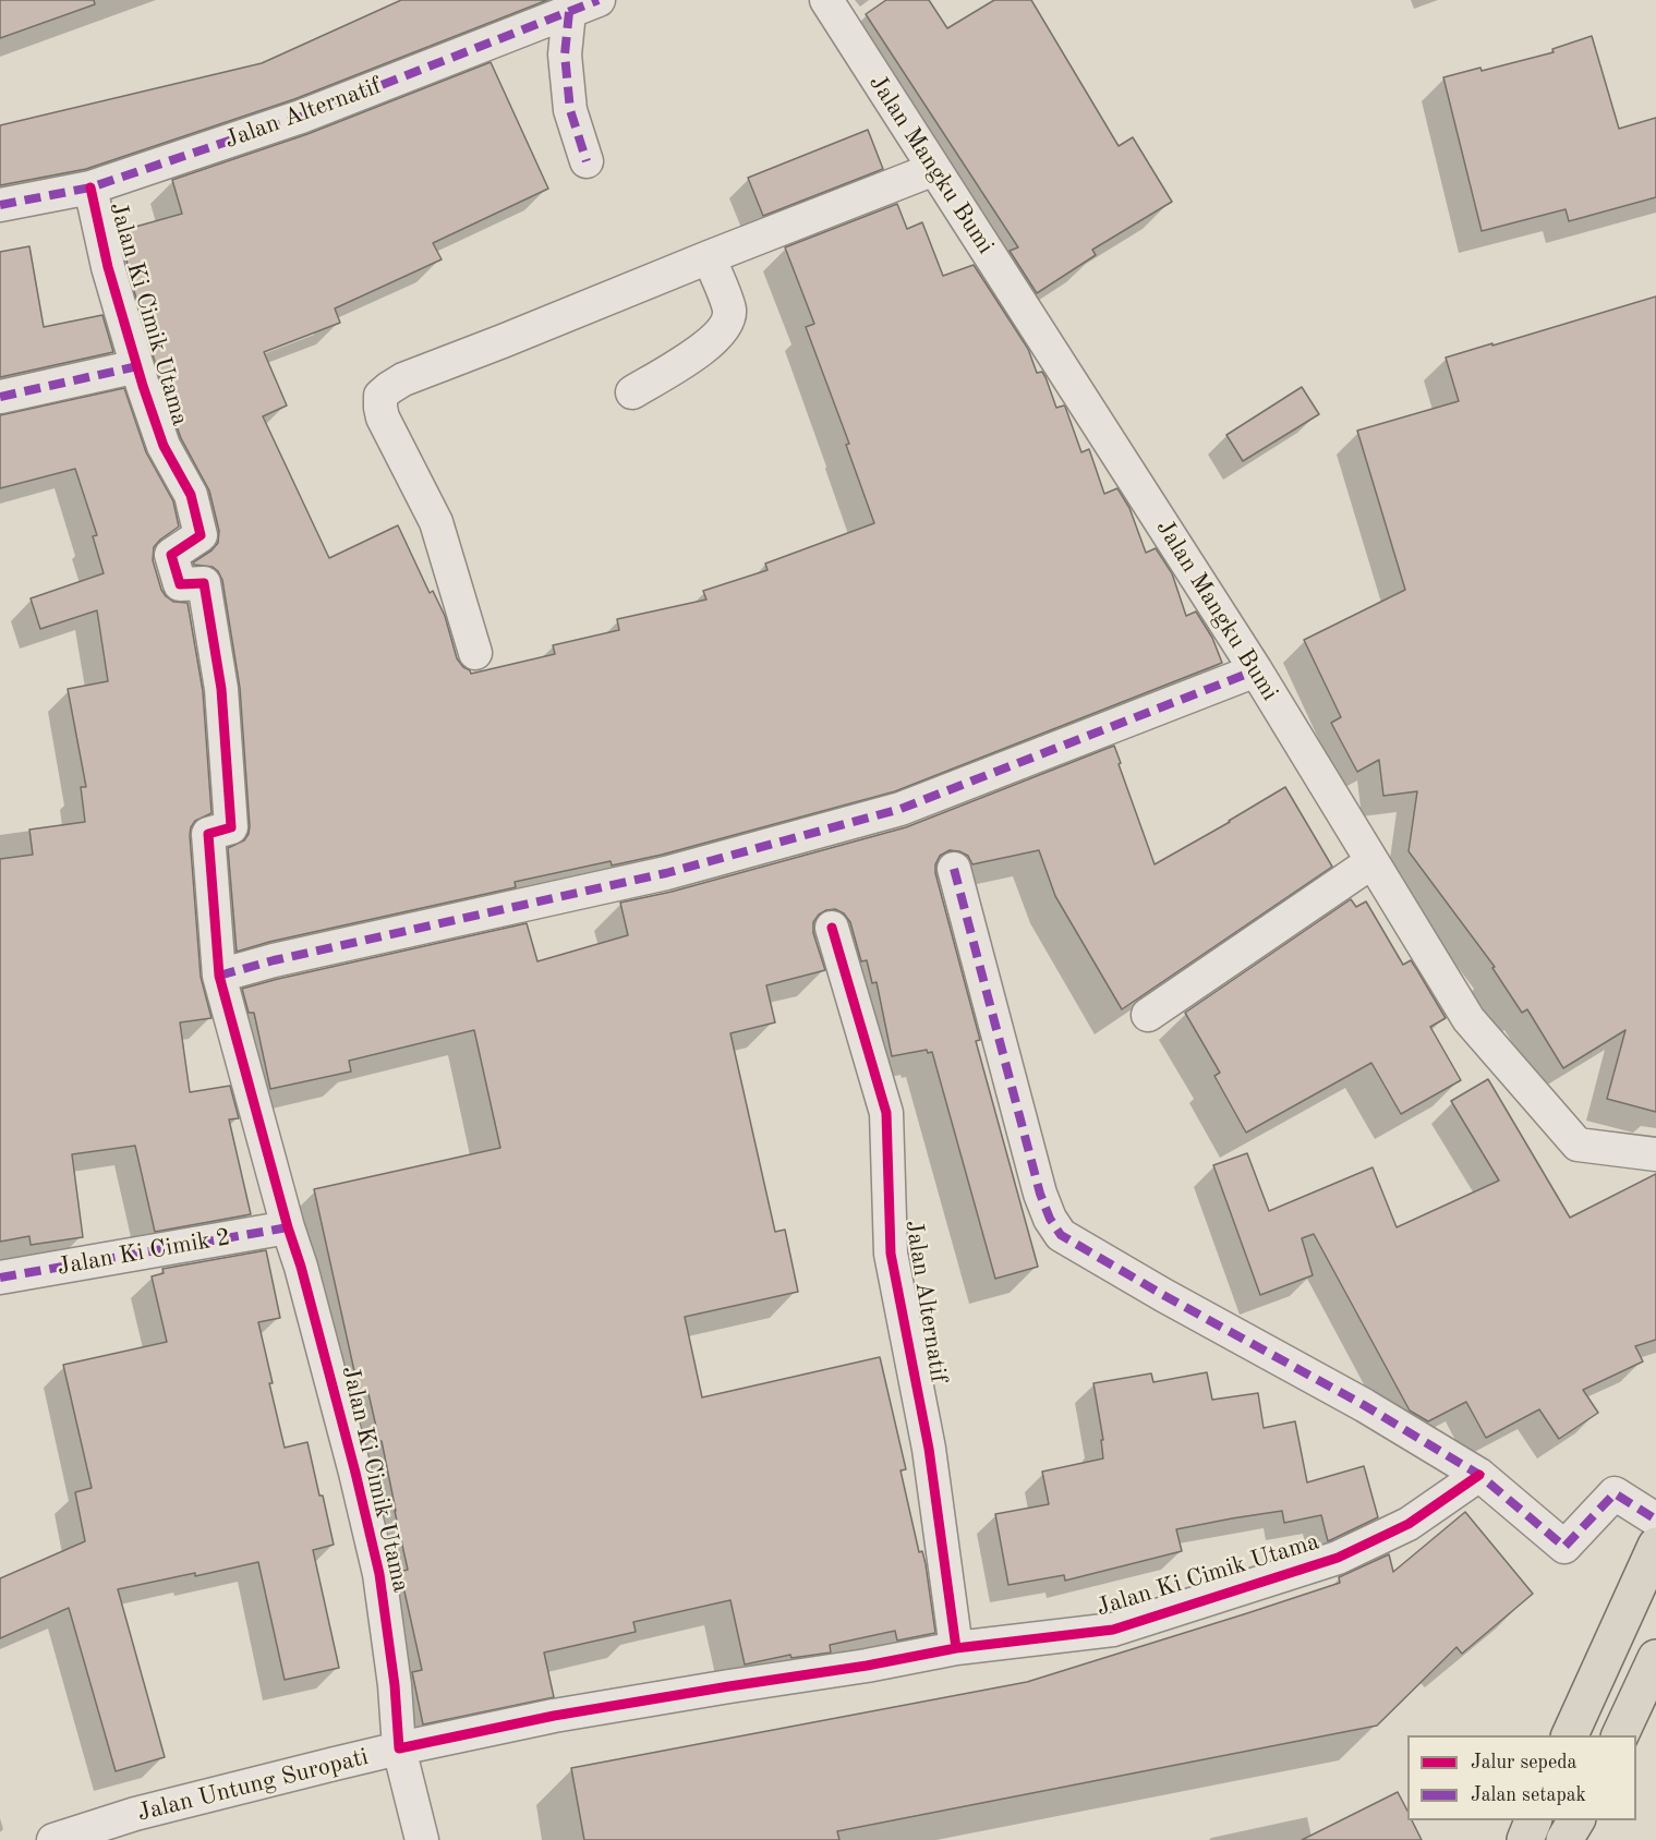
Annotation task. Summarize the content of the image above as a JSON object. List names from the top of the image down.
{
  "streets": {
    "street": [
      "Jalan Alternatif",
      "Jalan Mangku Bumi",
      "Jalan Ki Cimik Utama",
      "Jalan Ki Cimik 2",
      "Jalan Untung Suropati"
    ]
  },
  "crossings": [
    ["Jalan Alternatif", "Jalan Ki Cimik Utama"],
    ["Jalan Ki Cimik Utama", "Jalan Ki Cimik 2"],
    ["Jalan Ki Cimik Utama", "Jalan Untung Suropati"]
  ],
  "legend": ["Jalur sepeda", "Jalan setapak"]
}
